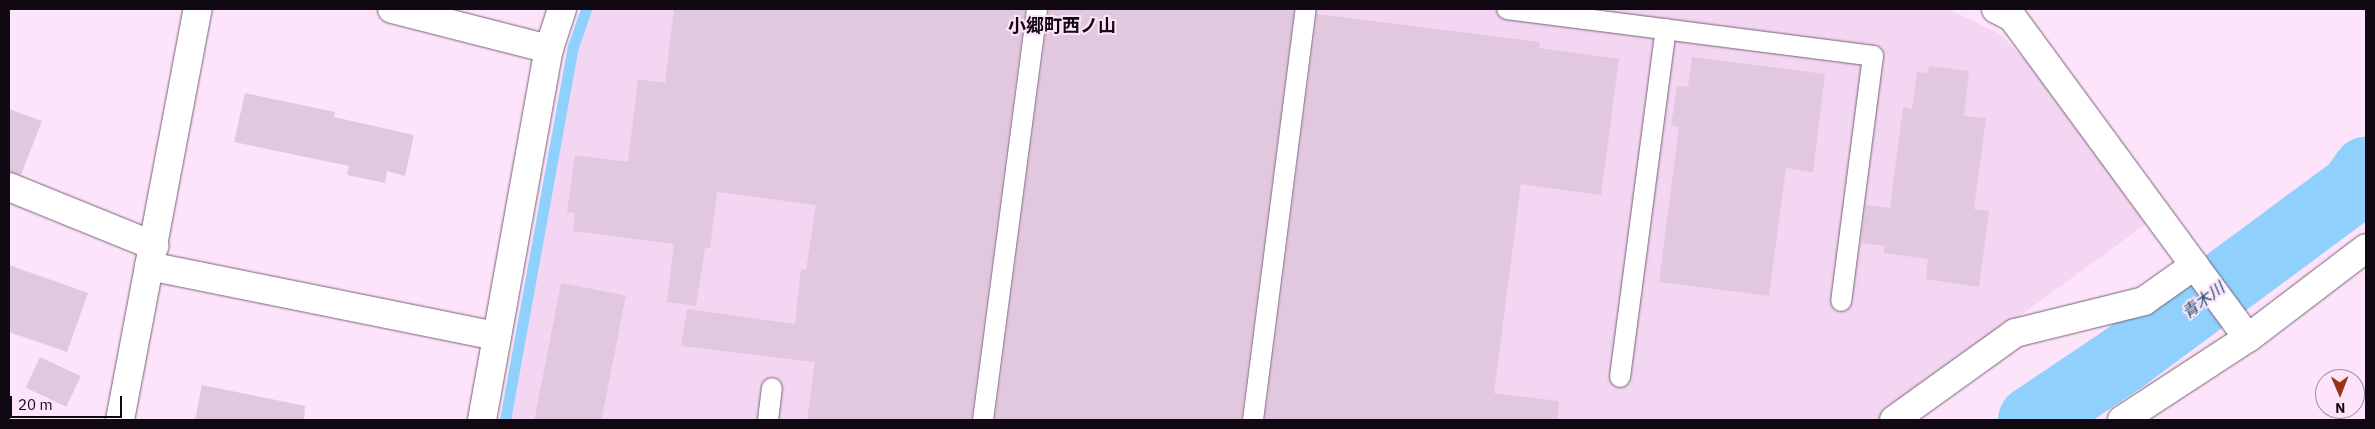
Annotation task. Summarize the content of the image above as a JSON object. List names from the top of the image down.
{
  "districts": ["小郷町西ノ山"],
  "water": ["青木川"],
  "scale_bar": "20 m",
  "north": "bottom"
}
